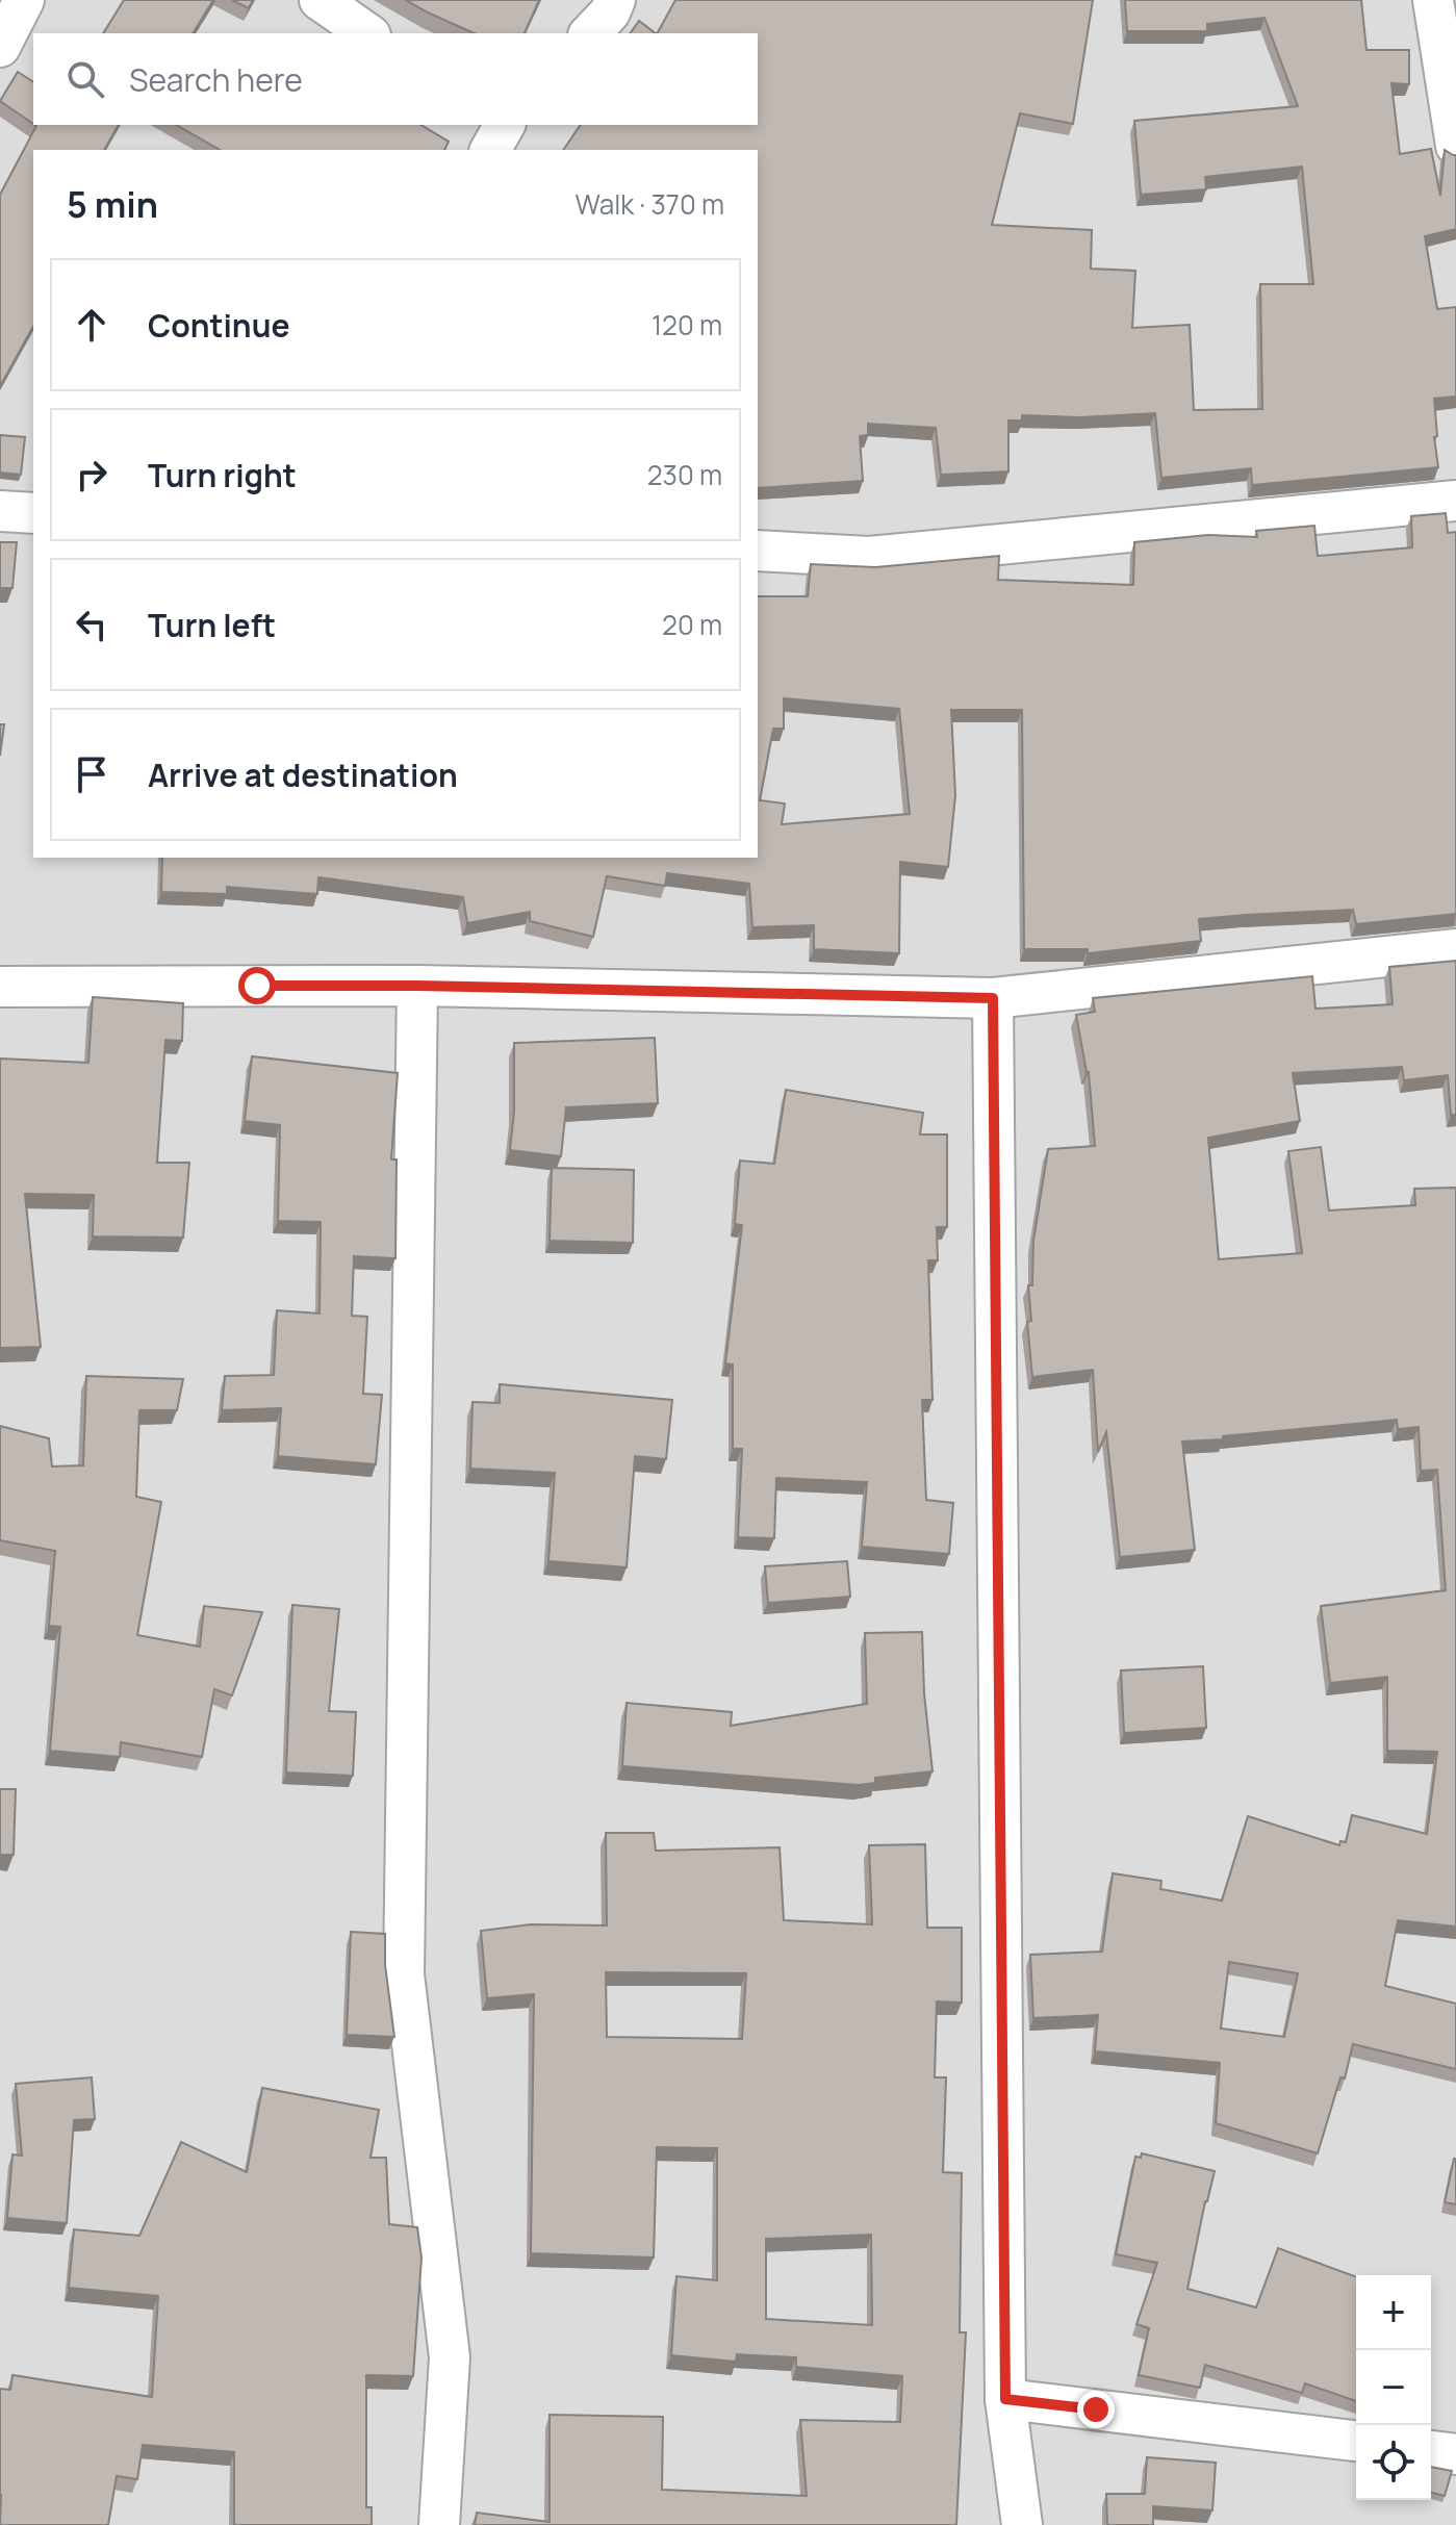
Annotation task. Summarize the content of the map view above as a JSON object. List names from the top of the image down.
{
  "page": {
    "search": "Search here",
    "heading": ["5 min", "Walk · 370 m"],
    "list": [
      ["Continue", "120 m"],
      ["Turn right", "230 m"],
      ["Turn left", "20 m"],
      "Arrive at destination"
    ],
    "map_buttons": ["+", "−"]
  }
}
